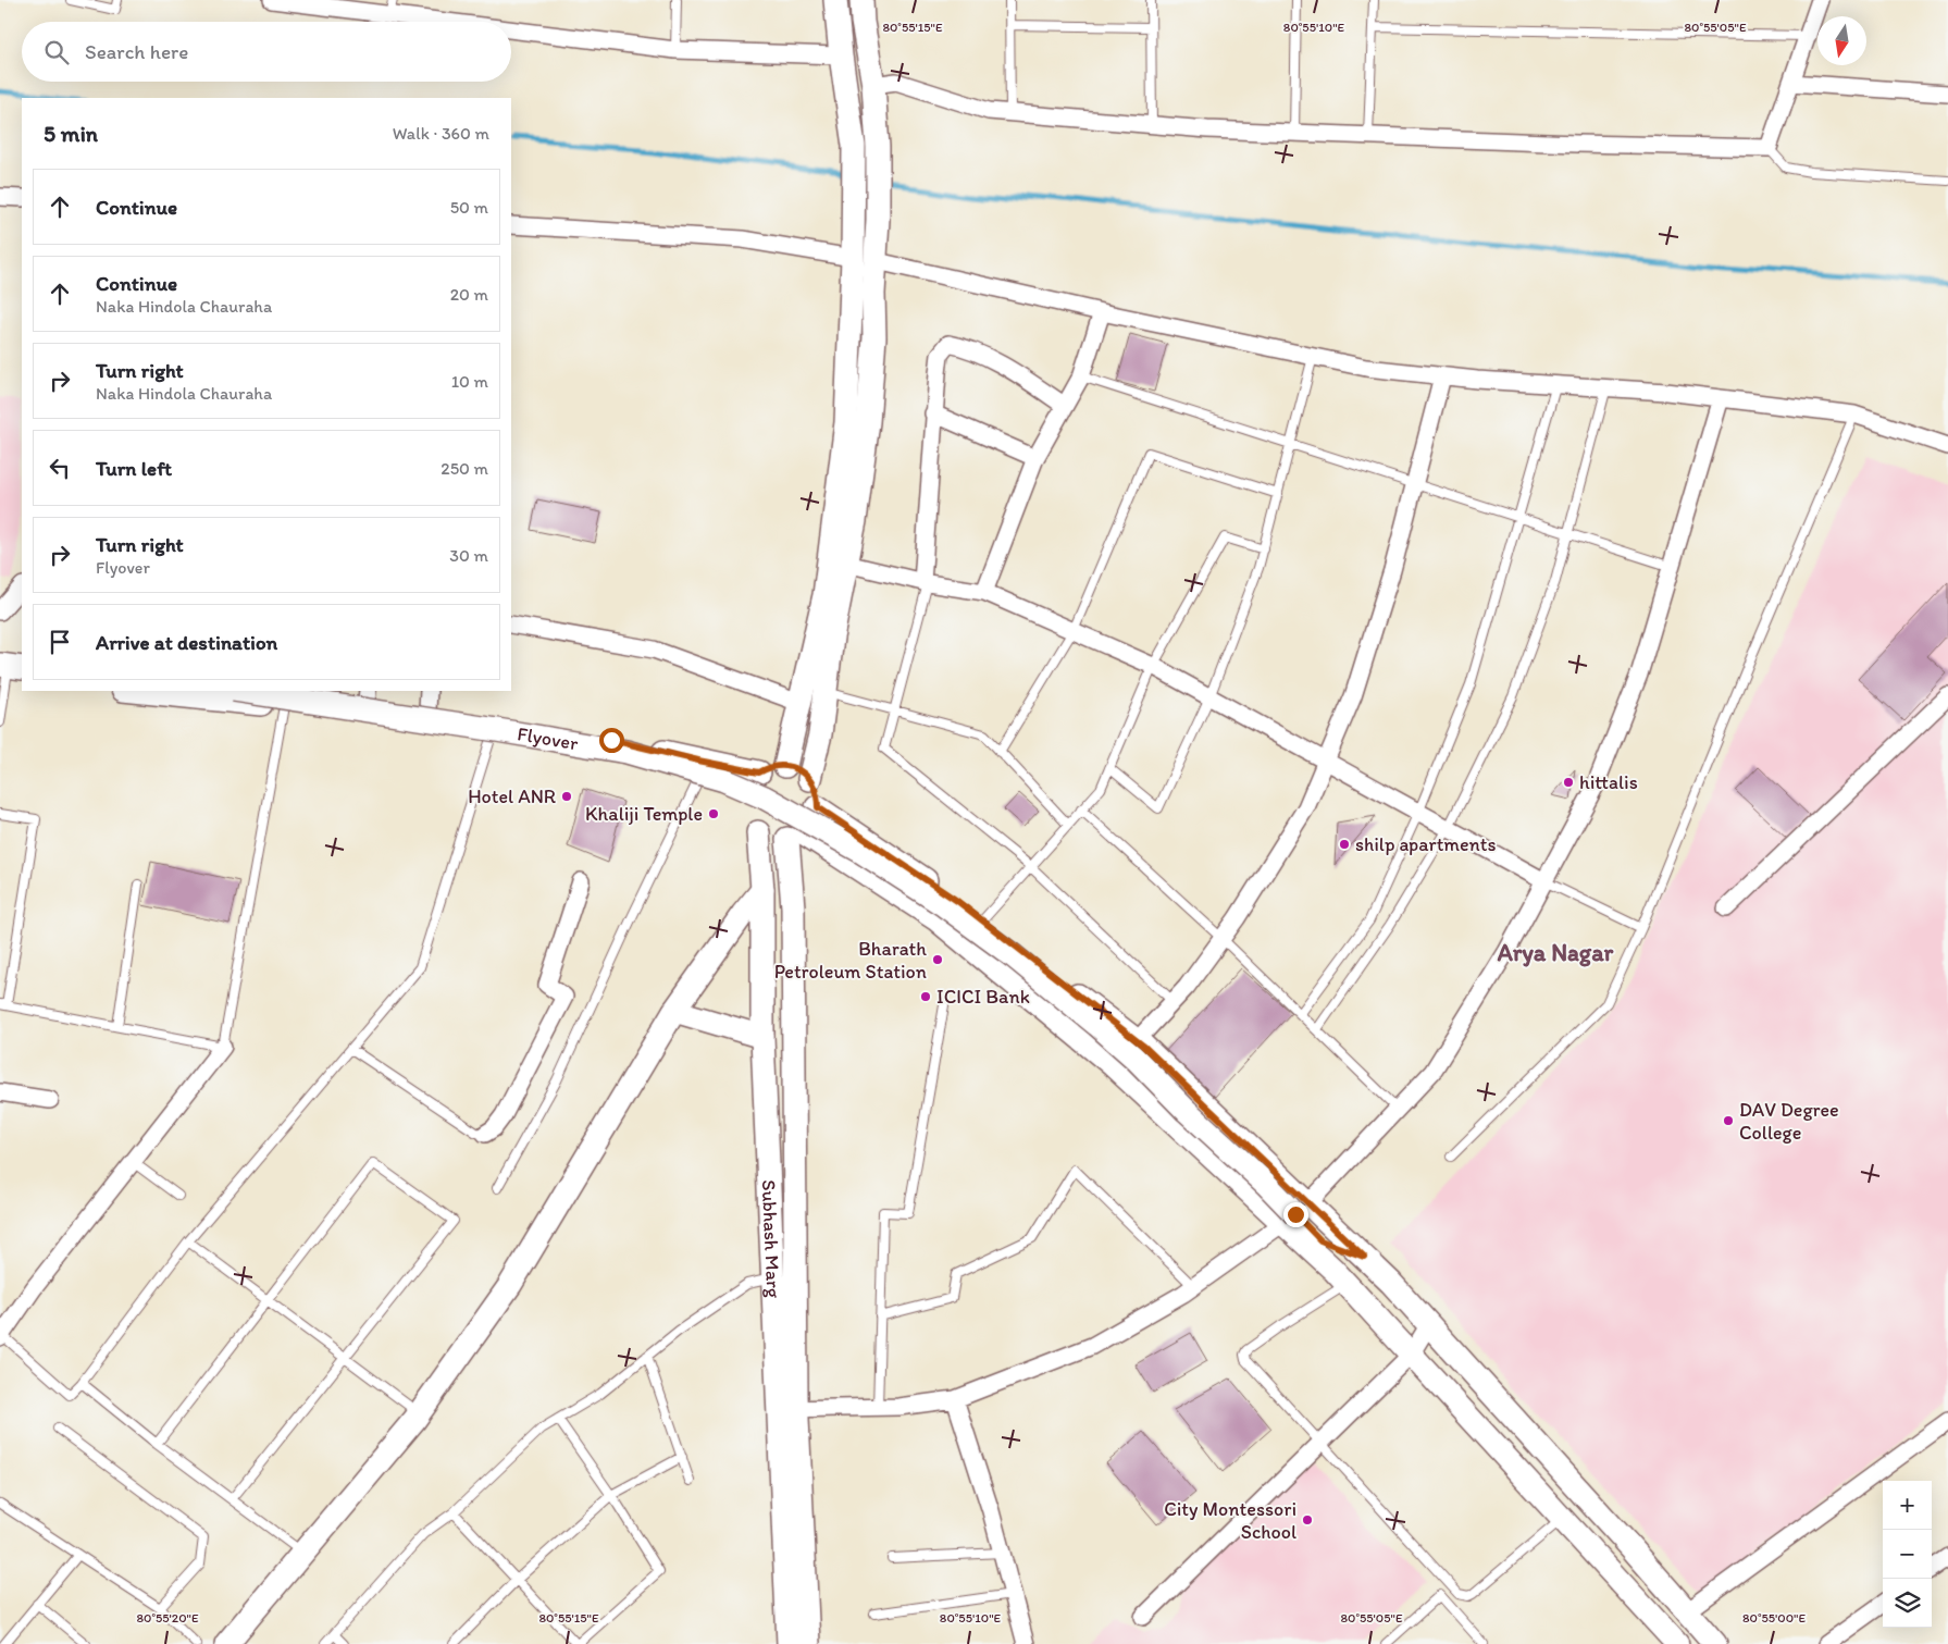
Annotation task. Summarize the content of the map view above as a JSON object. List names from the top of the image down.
{
  "streets": {
    "main road": ["Flyover", "Subhash Marg"]
  },
  "districts": ["Arya Nagar"],
  "places": [
    "hittalis",
    "Hotel ANR",
    "Khaliji Temple",
    "shilp apartments",
    "Bharath Petroleum Station",
    "ICICI Bank",
    "DAV Degree College",
    "City Montessori School"
  ],
  "north": "bottom",
  "page": {
    "search": "Search here",
    "heading": ["5 min", "Walk · 360 m"],
    "list": [
      ["Continue", "50 m"],
      ["Continue", "Naka Hindola Chauraha", "20 m"],
      ["Turn right", "Naka Hindola Chauraha", "10 m"],
      ["Turn left", "250 m"],
      ["Turn right", "Flyover", "30 m"],
      "Arrive at destination"
    ],
    "map_buttons": ["+", "−"]
  },
  "coordinates": [
    "80°55'15\"E",
    "80°55'10\"E",
    "80°55'05\"E",
    "80°55'20\"E",
    "80°55'00\"E"
  ]
}
